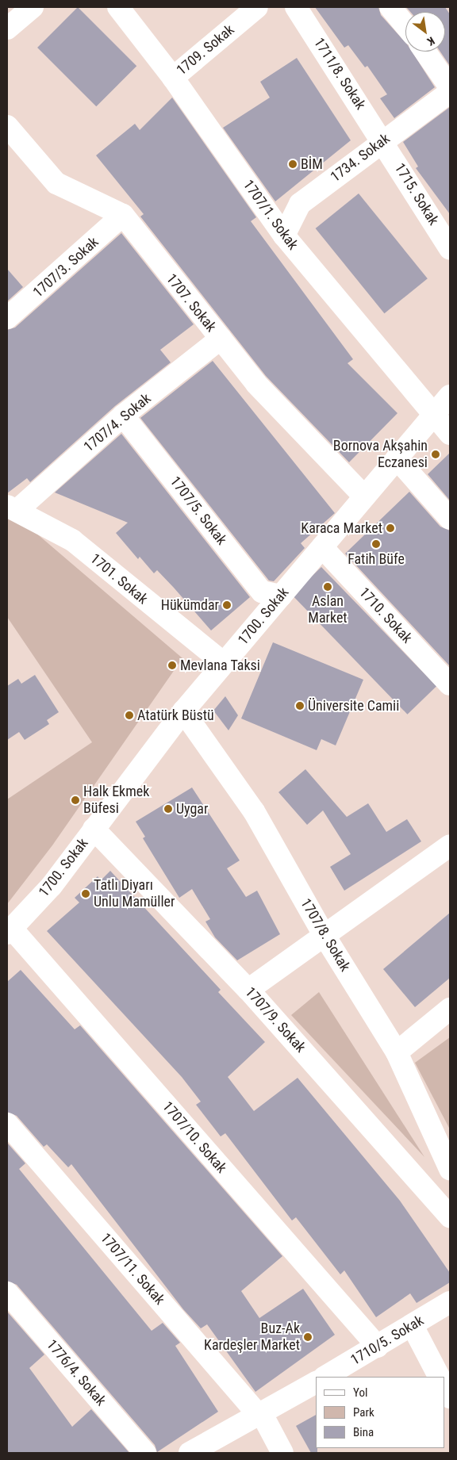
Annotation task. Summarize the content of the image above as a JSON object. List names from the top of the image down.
{
  "streets": {
    "street": [
      "1709. Sokak",
      "1711/8. Sokak",
      "1734. Sokak",
      "1715. Sokak",
      "1707/1. Sokak",
      "1707/3. Sokak",
      "1707. Sokak",
      "1707/4. Sokak",
      "1707/5. Sokak",
      "1701. Sokak",
      "1710. Sokak",
      "1700. Sokak",
      "1707/8. Sokak",
      "1707/9. Sokak",
      "1707/10. Sokak",
      "1707/11. Sokak",
      "1710/5. Sokak",
      "1776/4. Sokak"
    ]
  },
  "crossings": [
    ["1709. Sokak", "1707/1. Sokak"],
    ["1711/8. Sokak", "1734. Sokak"],
    ["1711/8. Sokak", "1715. Sokak"],
    ["1734. Sokak", "1715. Sokak"],
    ["1734. Sokak", "1707/1. Sokak"],
    ["1707/1. Sokak", "1700. Sokak"],
    ["1707/3. Sokak", "1707. Sokak"],
    ["1707. Sokak", "1707/4. Sokak"],
    ["1707. Sokak", "1700. Sokak"],
    ["1707/4. Sokak", "1707/5. Sokak"],
    ["1707/4. Sokak", "1701. Sokak"],
    ["1707/5. Sokak", "1700. Sokak"],
    ["1701. Sokak", "1700. Sokak"],
    ["1710. Sokak", "1700. Sokak"],
    ["1700. Sokak", "1707/8. Sokak"],
    ["1700. Sokak", "1707/9. Sokak"],
    ["1700. Sokak", "1707/10. Sokak"],
    ["1707/10. Sokak", "1710/5. Sokak"]
  ],
  "places": [
    "BİM",
    "Bornova Akşahin Eczanesi",
    "Karaca Market",
    "Fatih Büfe",
    "Aslan Market",
    "Hükümdar",
    "Mevlana Taksi",
    "Üniversite Camii",
    "Atatürk Büstü",
    "Halk Ekmek Büfesi",
    "Uygar",
    "Tatlı Diyarı Unlu Mamüller",
    "Buz-Ak Kardeşler Market"
  ],
  "legend": ["Yol", "Park", "Bina"],
  "north": "bottom right"
}
